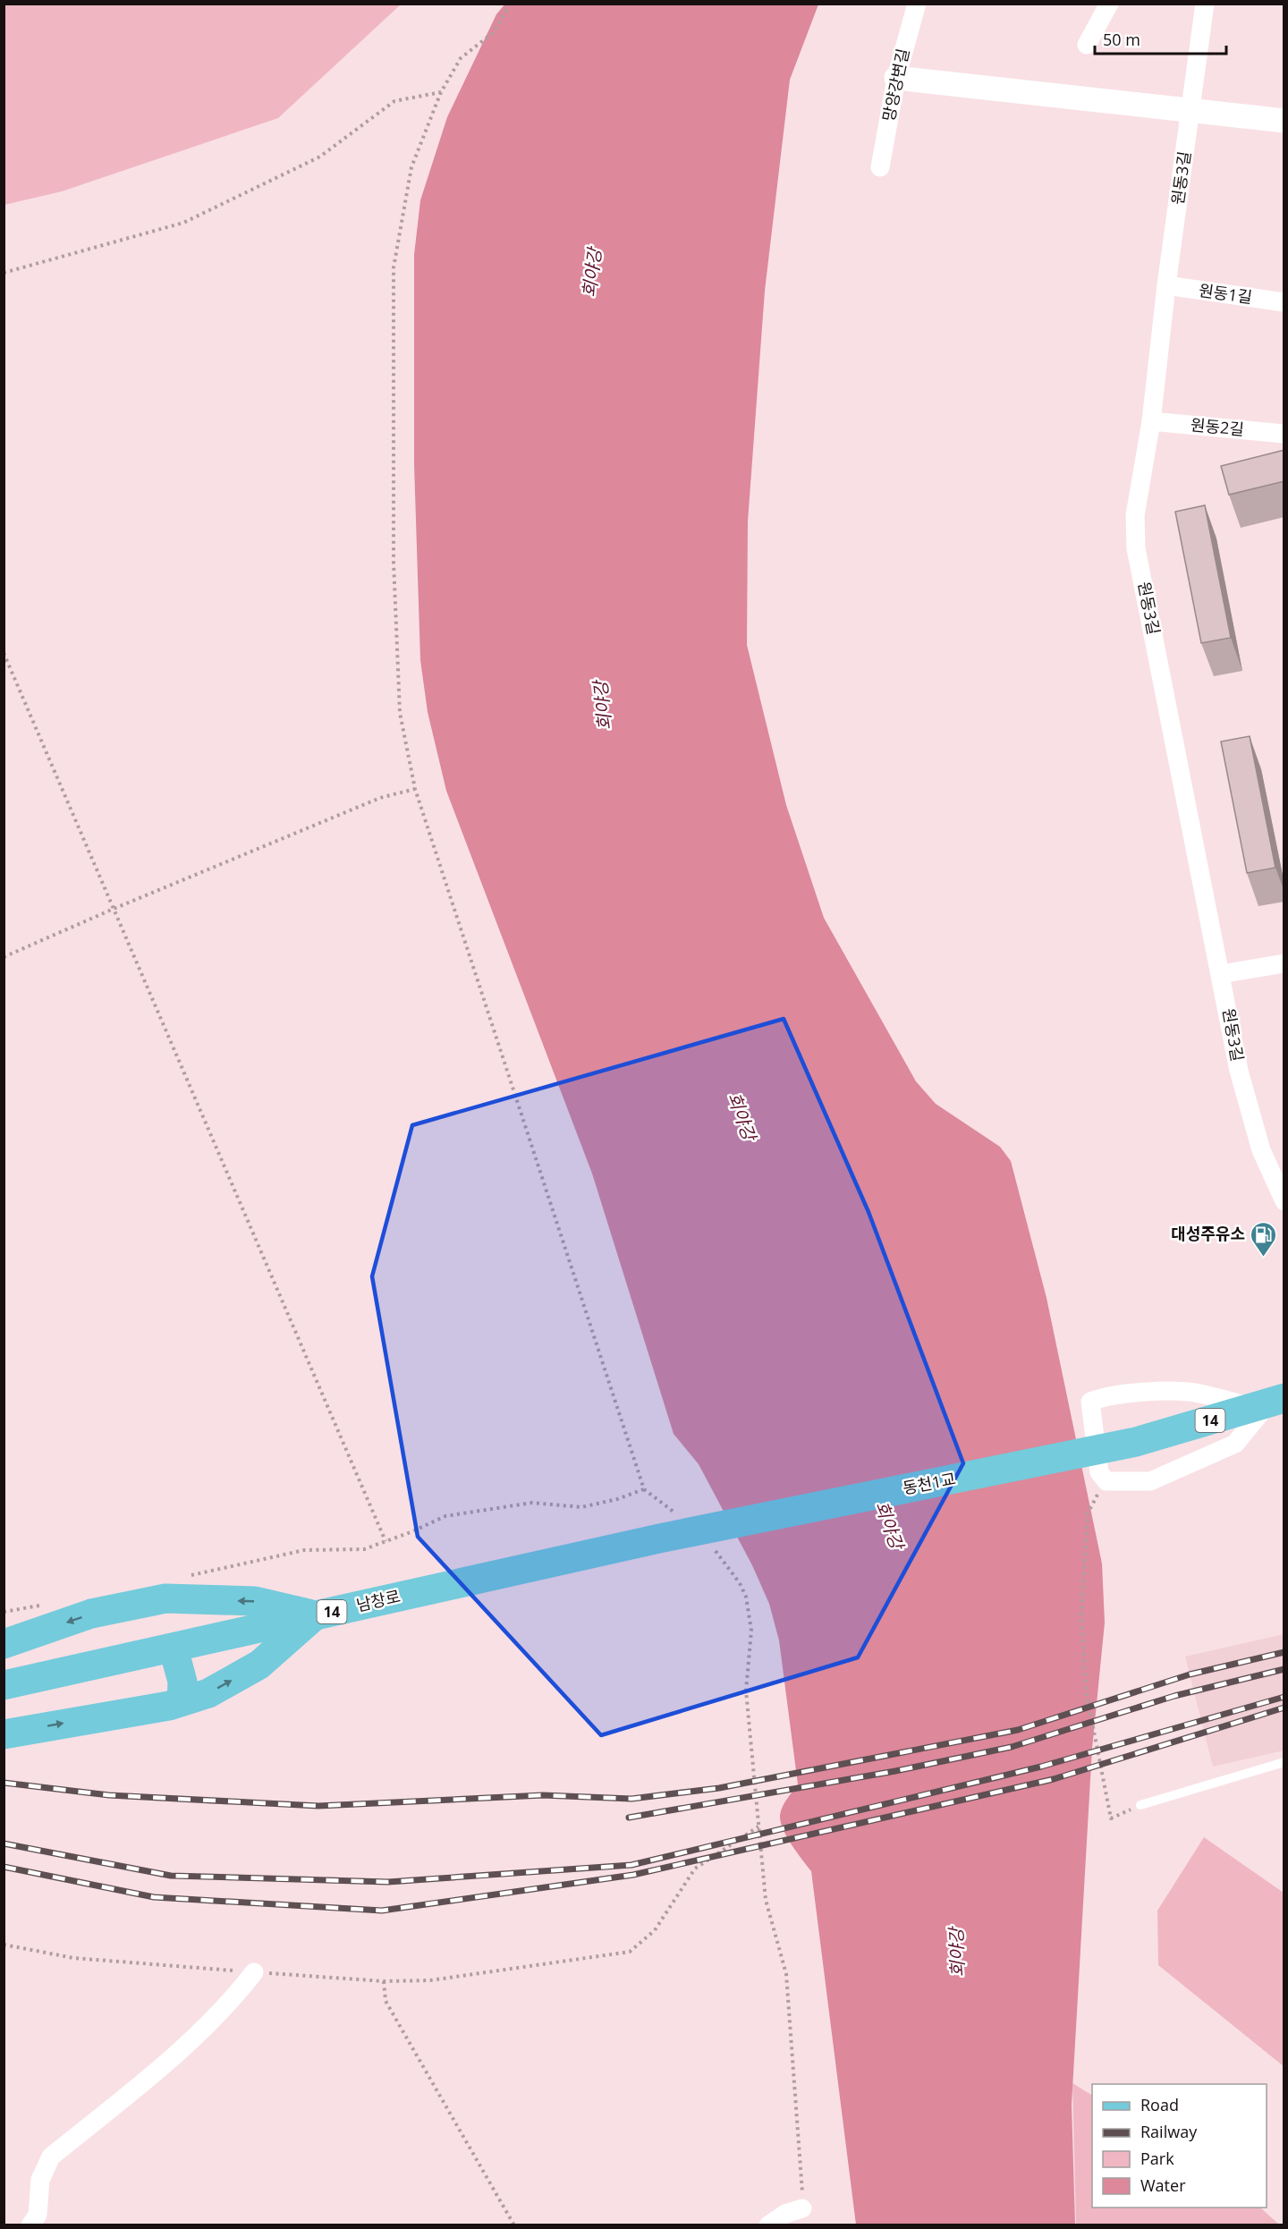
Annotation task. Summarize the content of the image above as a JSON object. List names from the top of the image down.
{
  "streets": {
    "main road": ["14", "동천1교", "남창로"],
    "street": [
      "망양강변길",
      "원동3길",
      "원동1길",
      "원동2길"
    ]
  },
  "crossings": [
    ["원동3길", "원동1길"],
    ["원동3길", "원동2길"],
    ["동천1교", "남창로"]
  ],
  "water": ["회야강"],
  "places": {
    "fuel station": ["대성주유소"]
  },
  "legend": [
    "Road",
    "Railway",
    "Park",
    "Water"
  ],
  "scale_bar": "50 m"
}
